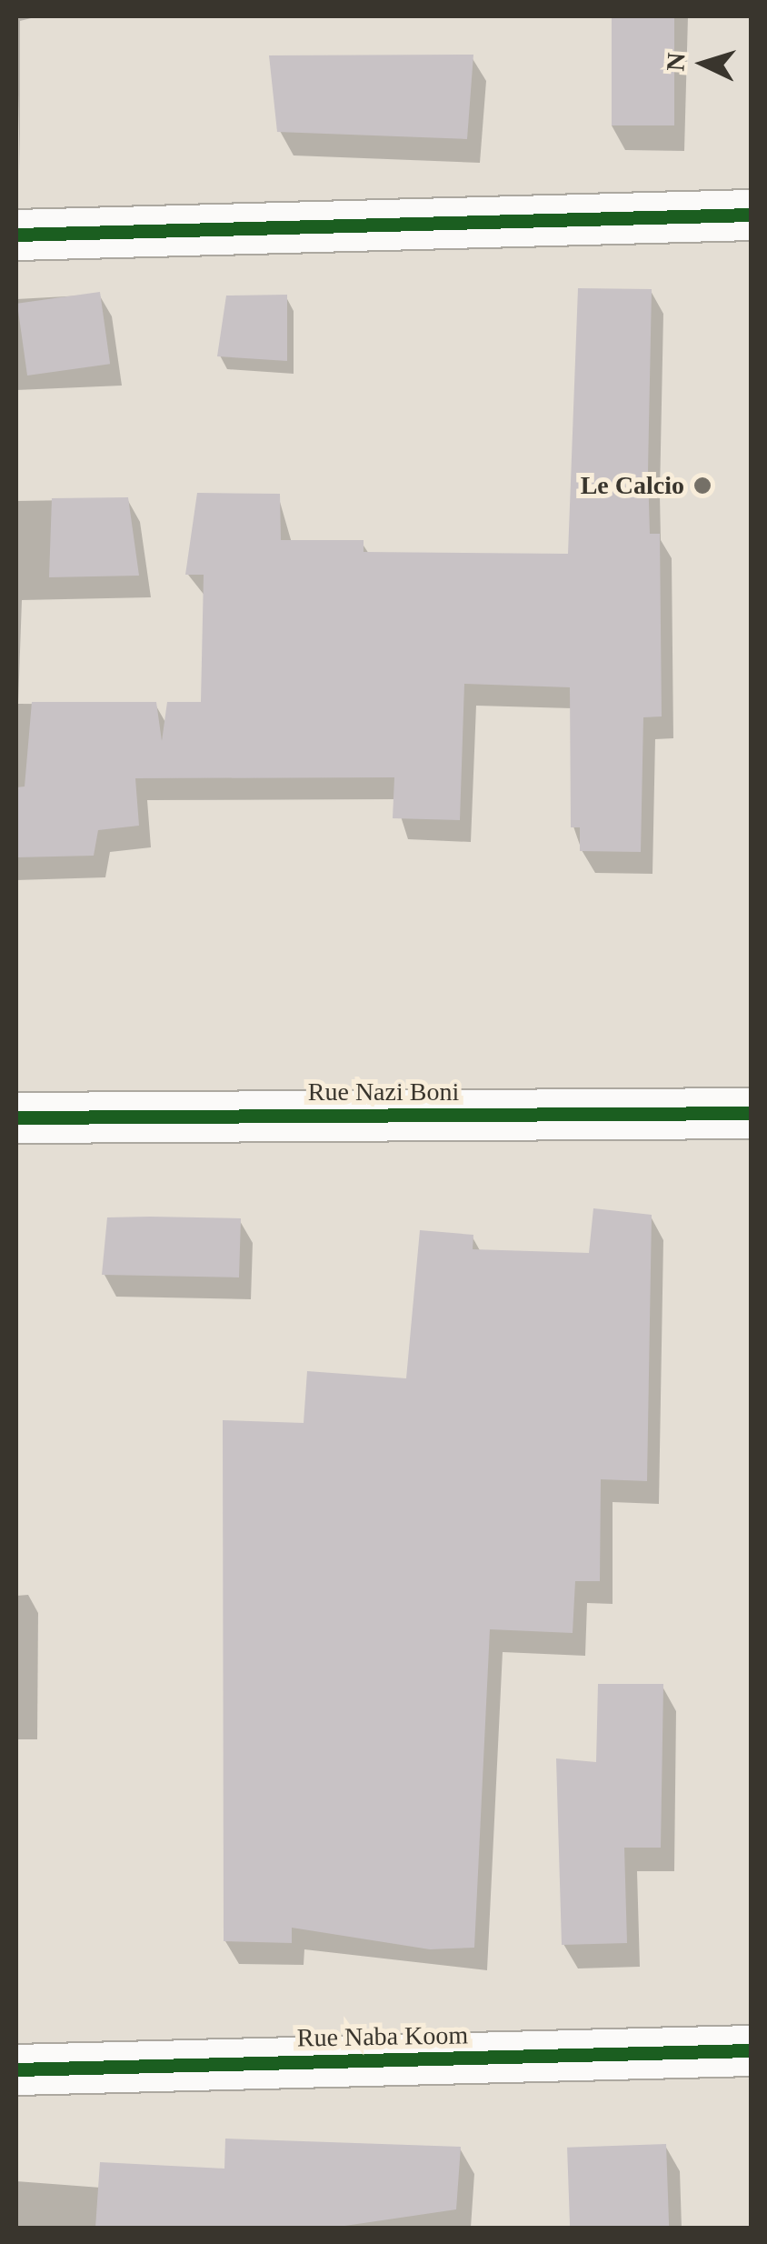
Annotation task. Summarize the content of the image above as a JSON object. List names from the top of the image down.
{
  "streets": {
    "street": ["Rue Nazi Boni", "Rue Naba Koom"]
  },
  "places": ["Le Calcio"],
  "north": "left"
}
